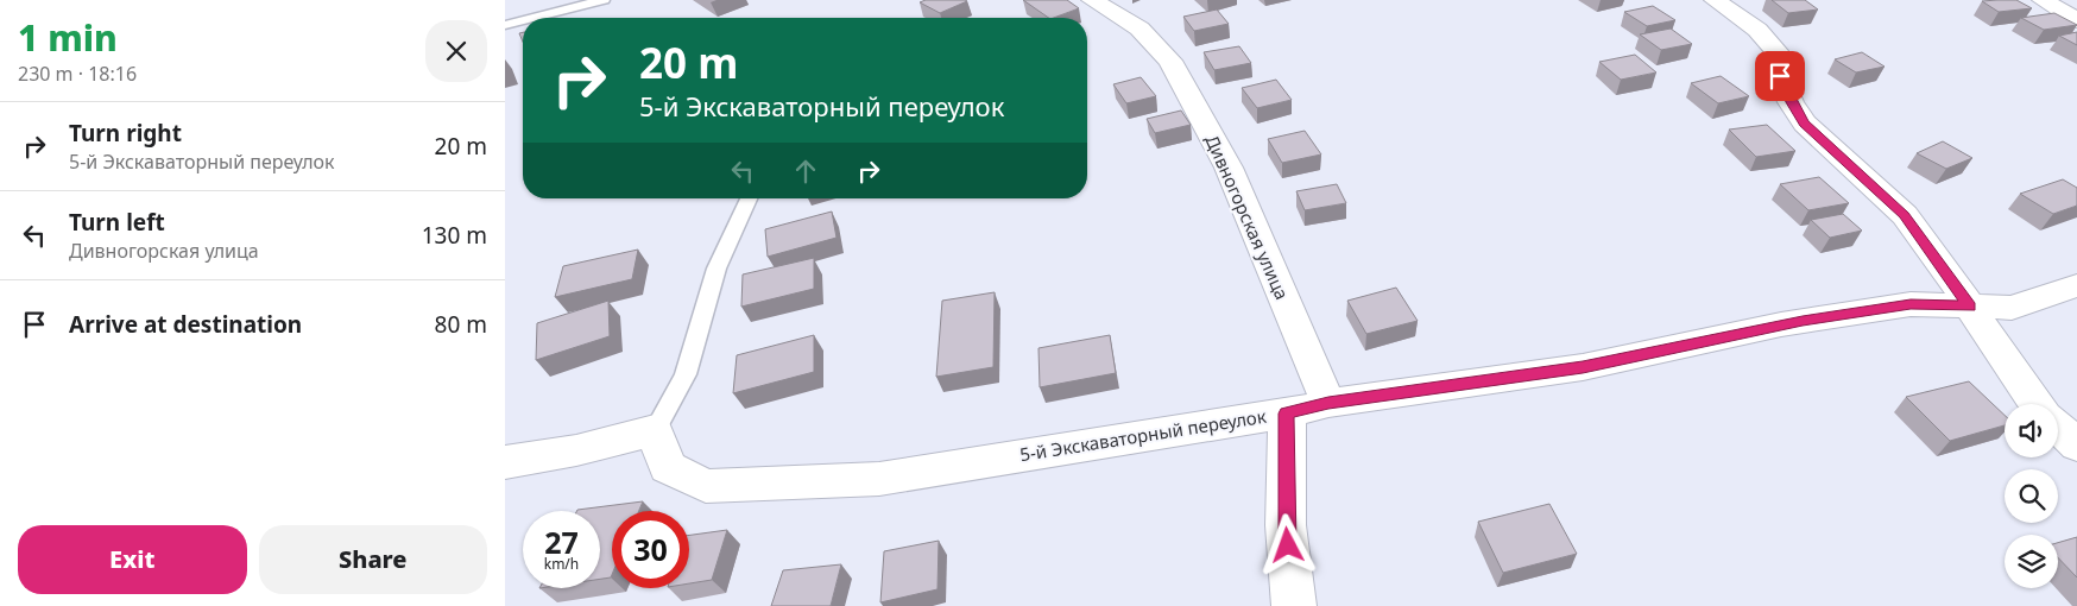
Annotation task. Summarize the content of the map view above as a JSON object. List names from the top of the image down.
{
  "streets": {
    "street": ["Дивногорская улица", "5-й Экскаваторный переулок"]
  },
  "crossings": [
    ["Дивногорская улица", "5-й Экскаваторный переулок"]
  ],
  "page": {
    "heading": ["1 min", "230 m · 18:16"],
    "turn": ["20 m", "5-й Экскаваторный переулок"],
    "list": [
      {
        "name": "Turn right",
        "note": "5-й Экскаваторный переулок",
        "value": "20 m"
      },
      {
        "name": "Turn left",
        "note": "Дивногорская улица",
        "value": "130 m"
      },
      {
        "name": "Arrive at destination",
        "value": "80 m"
      }
    ],
    "speed": "27 km/h",
    "limit": "30",
    "buttons": ["Exit", "Share"]
  }
}
